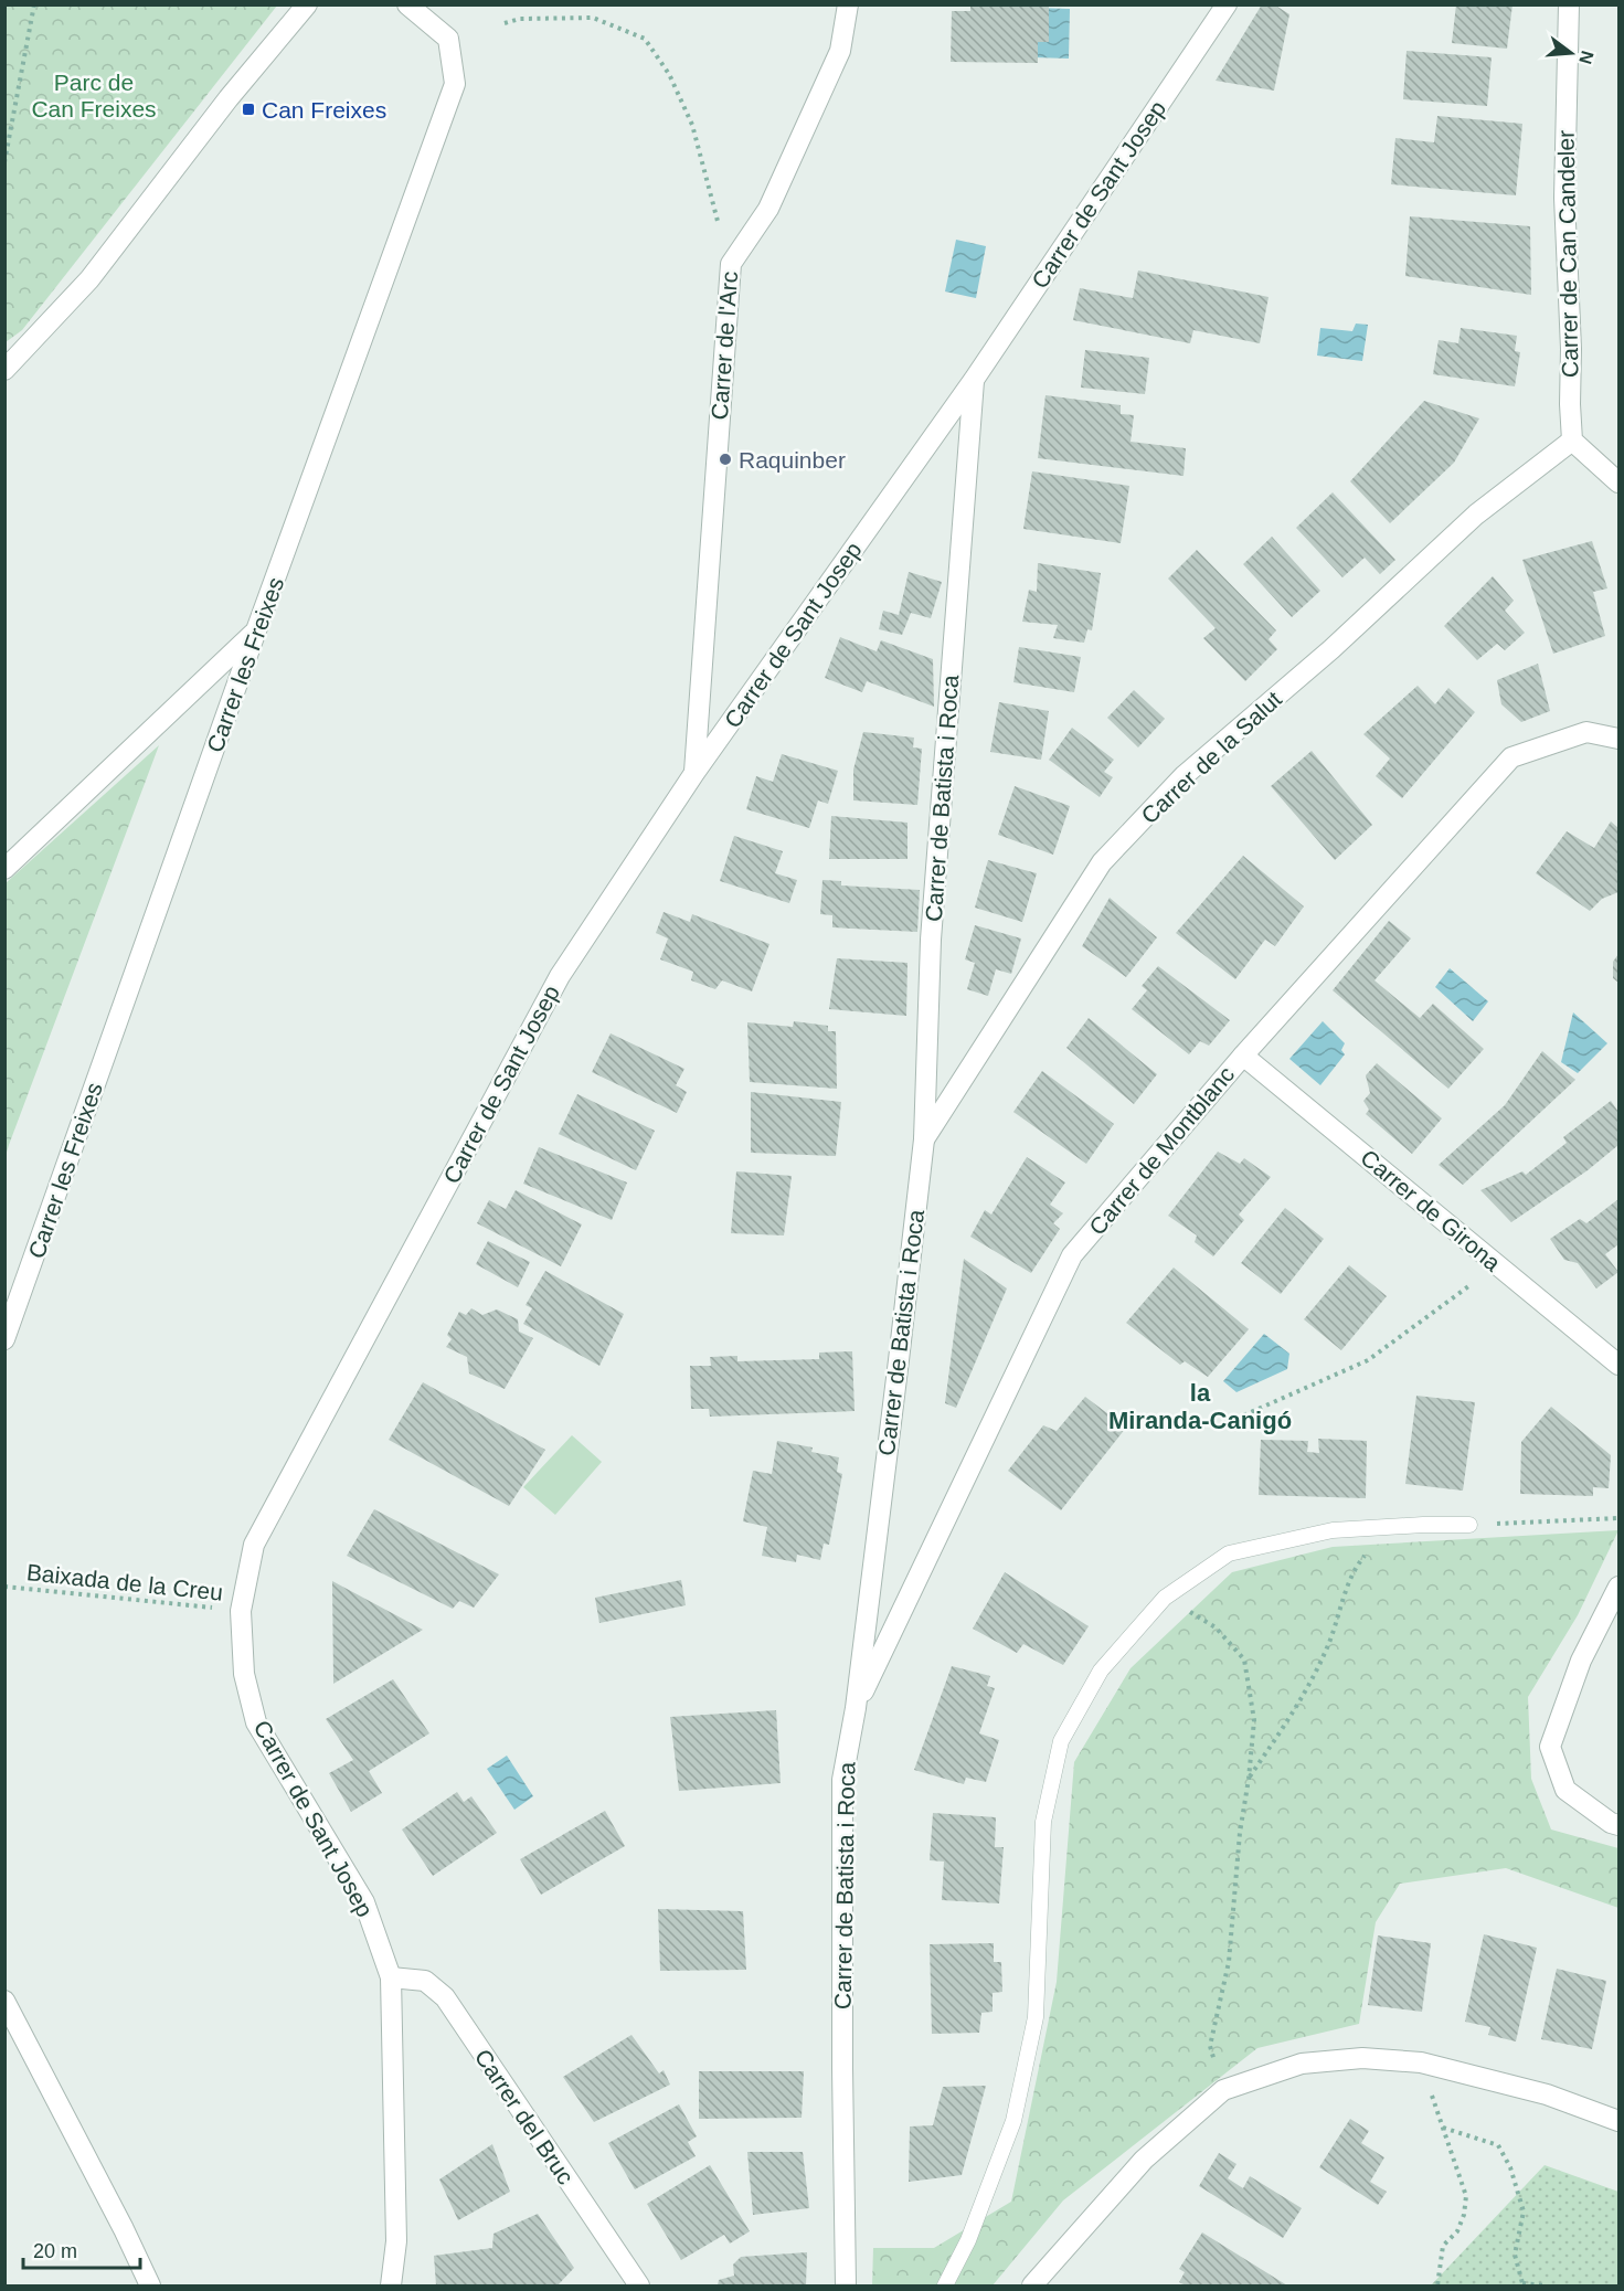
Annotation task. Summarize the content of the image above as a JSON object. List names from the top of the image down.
{
  "streets": {
    "street": [
      "Carrer de Sant Josep",
      "Carrer de Can Candeler",
      "Carrer de l'Arc",
      "Carrer les Freixes",
      "Carrer de la Salut",
      "Carrer de Batista i Roca",
      "Carrer de Montblanc",
      "Carrer de Girona",
      "Carrer del Bruc"
    ],
    "path": ["Baixada de la Creu"]
  },
  "crossings": [
    ["Carrer de Sant Josep", "Carrer de l'Arc"],
    ["Carrer de Sant Josep", "Carrer de Batista i Roca"],
    ["Carrer de Sant Josep", "Baixada de la Creu"],
    ["Carrer de Sant Josep", "Carrer del Bruc"],
    ["Carrer de Can Candeler", "Carrer de la Salut"],
    ["Carrer de la Salut", "Carrer de Batista i Roca"],
    ["Carrer de Batista i Roca", "Carrer de Montblanc"],
    ["Carrer de Montblanc", "Carrer de Girona"]
  ],
  "districts": ["la Miranda-Canigó"],
  "parks": ["Parc de Can Freixes"],
  "places": {
    "transit": ["Can Freixes"],
    "other": ["Raquinber"]
  },
  "scale_bar": "20 m",
  "north": "right"
}
